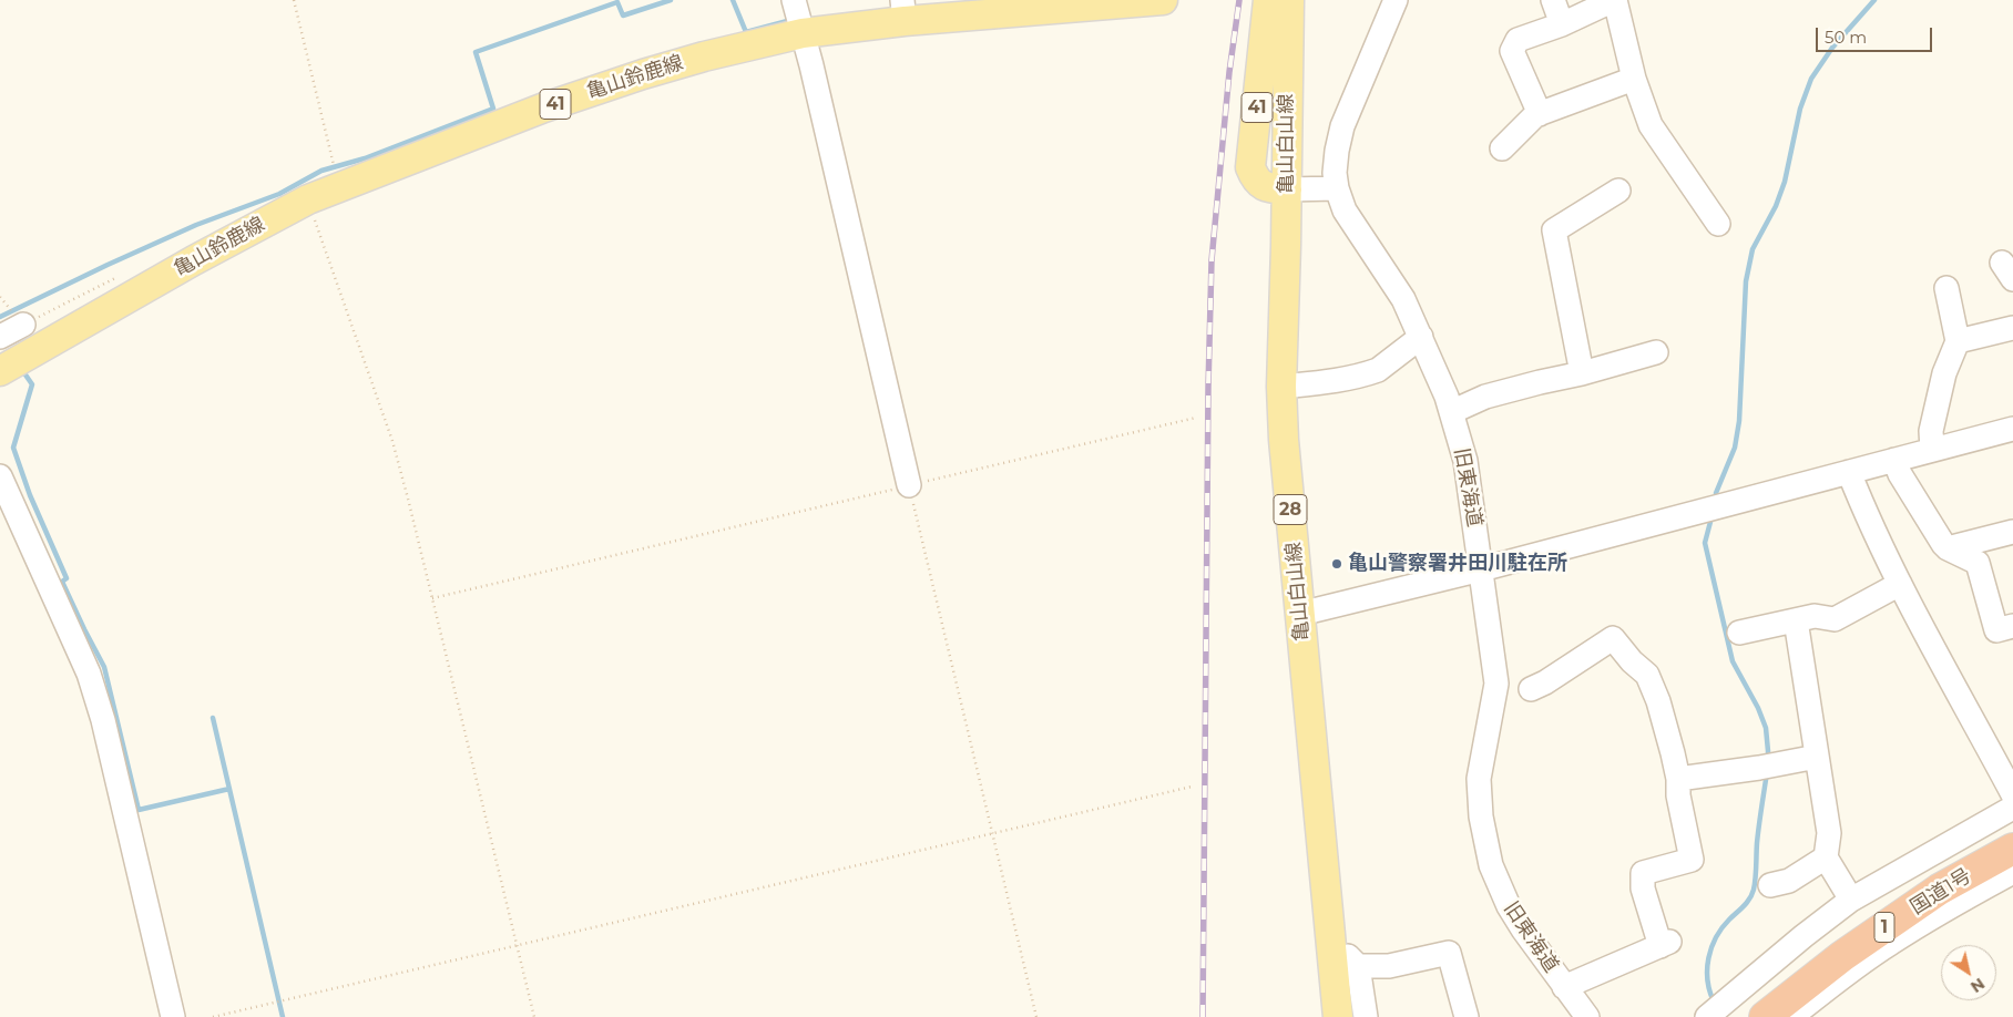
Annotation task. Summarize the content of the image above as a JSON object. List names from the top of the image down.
{
  "streets": {
    "highway": ["国道1号", "1"],
    "main road": [
      "亀山鈴鹿線",
      "41",
      "亀山白山線",
      "28"
    ],
    "street": ["旧東海道"]
  },
  "crossings": [
    ["41", "亀山白山線"]
  ],
  "places": ["亀山警察署井田川駐在所"],
  "scale_bar": "50 m",
  "north": "bottom right"
}
